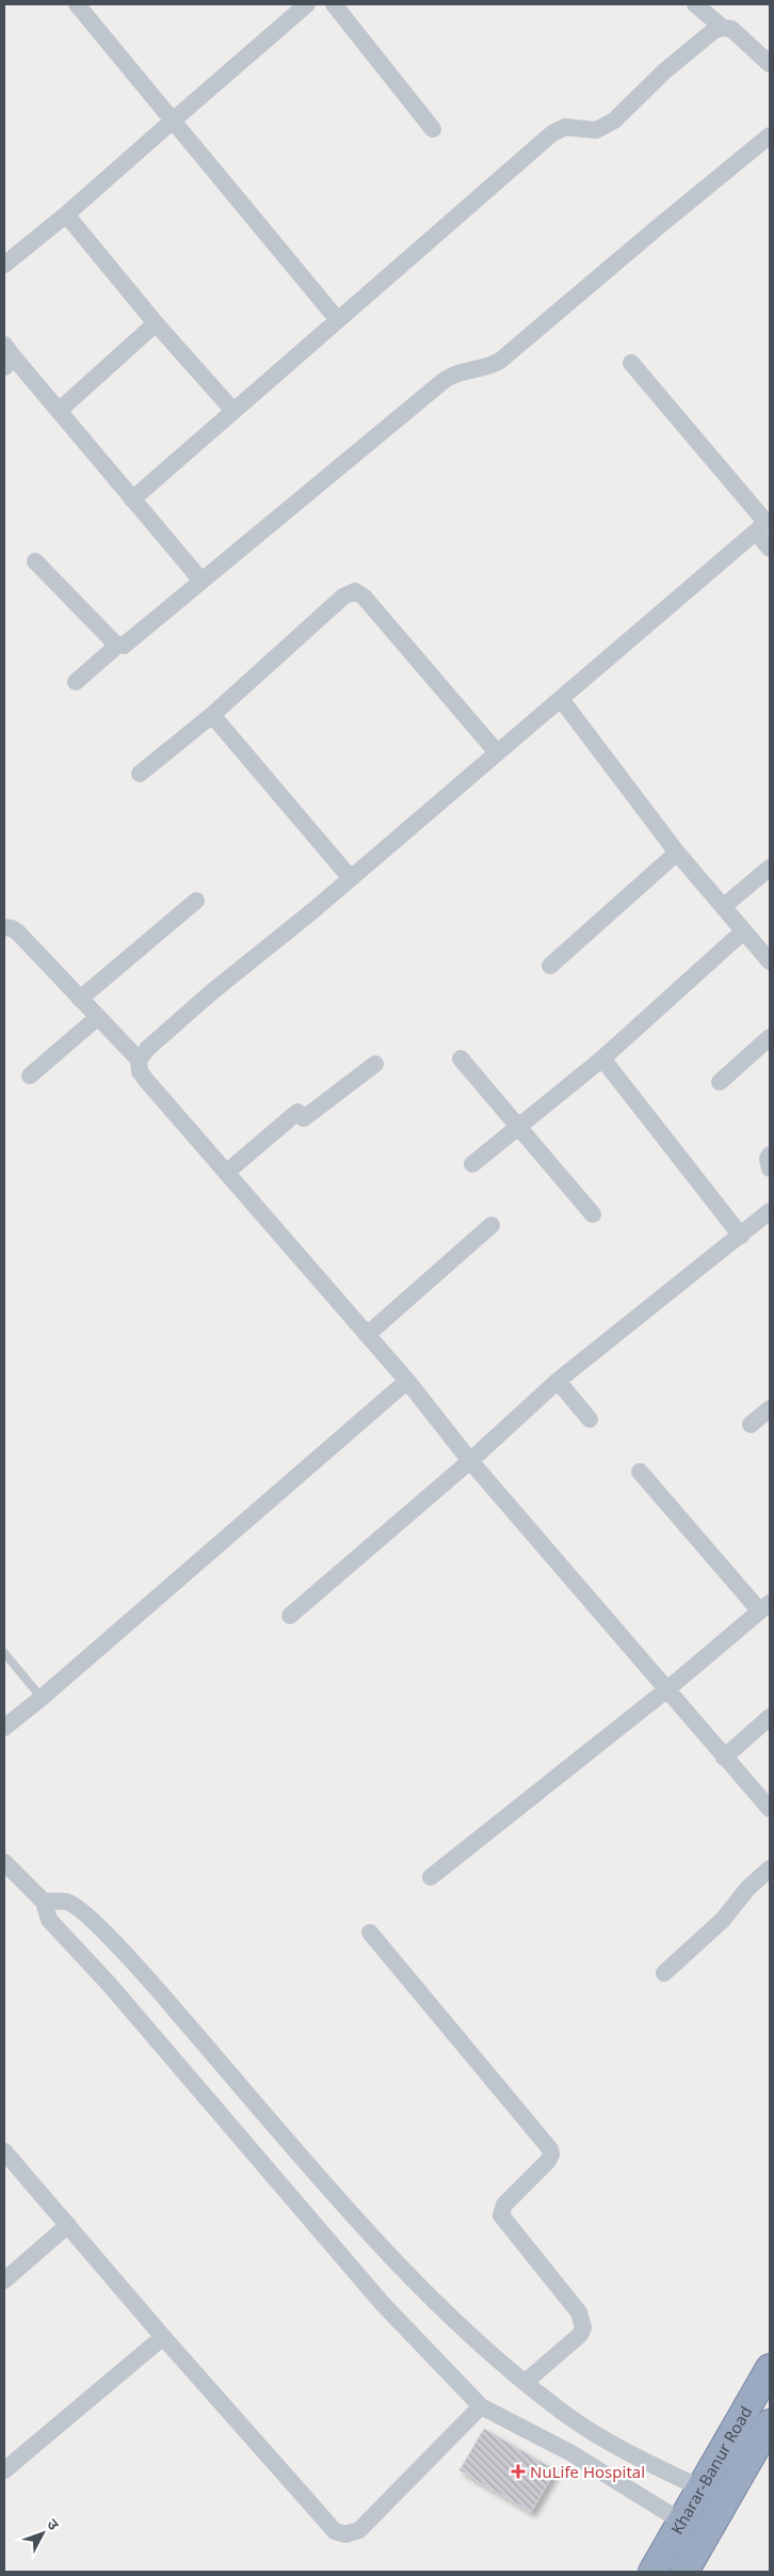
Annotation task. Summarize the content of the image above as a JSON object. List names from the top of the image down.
{
  "streets": {
    "highway": ["Kharar-Banur Road"]
  },
  "places": {
    "health": ["NuLife Hospital"]
  },
  "north": "top right"
}
